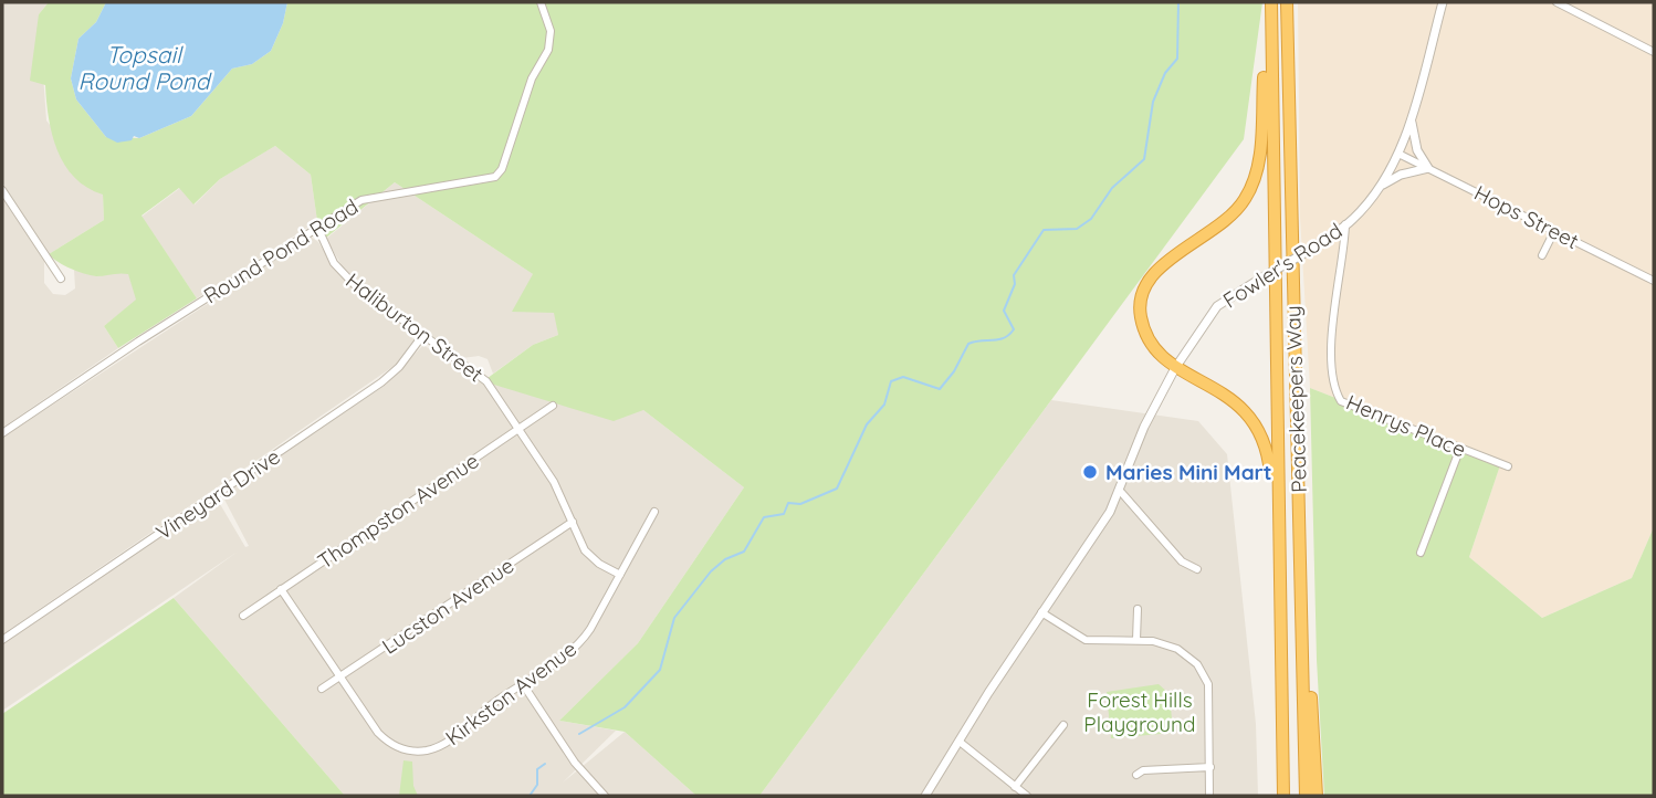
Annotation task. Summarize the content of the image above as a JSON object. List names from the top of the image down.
{
  "streets": {
    "highway": ["Peacekeepers Way"],
    "street": [
      "Hops Street",
      "Round Pond Road",
      "Fowler's Road",
      "Haliburton Street",
      "Henrys Place",
      "Vineyard Drive",
      "Thompston Avenue",
      "Lucston Avenue",
      "Kirkston Avenue"
    ]
  },
  "crossings": [
    ["Hops Street", "Fowler's Road"],
    ["Round Pond Road", "Haliburton Street"],
    ["Fowler's Road", "Henrys Place"],
    ["Haliburton Street", "Vineyard Drive"],
    ["Haliburton Street", "Thompston Avenue"],
    ["Haliburton Street", "Lucston Avenue"],
    ["Haliburton Street", "Kirkston Avenue"],
    ["Thompston Avenue", "Kirkston Avenue"],
    ["Lucston Avenue", "Kirkston Avenue"]
  ],
  "water": ["Topsail Round Pond"],
  "parks": ["Forest Hills Playground"],
  "places": ["Maries Mini Mart"]
}
